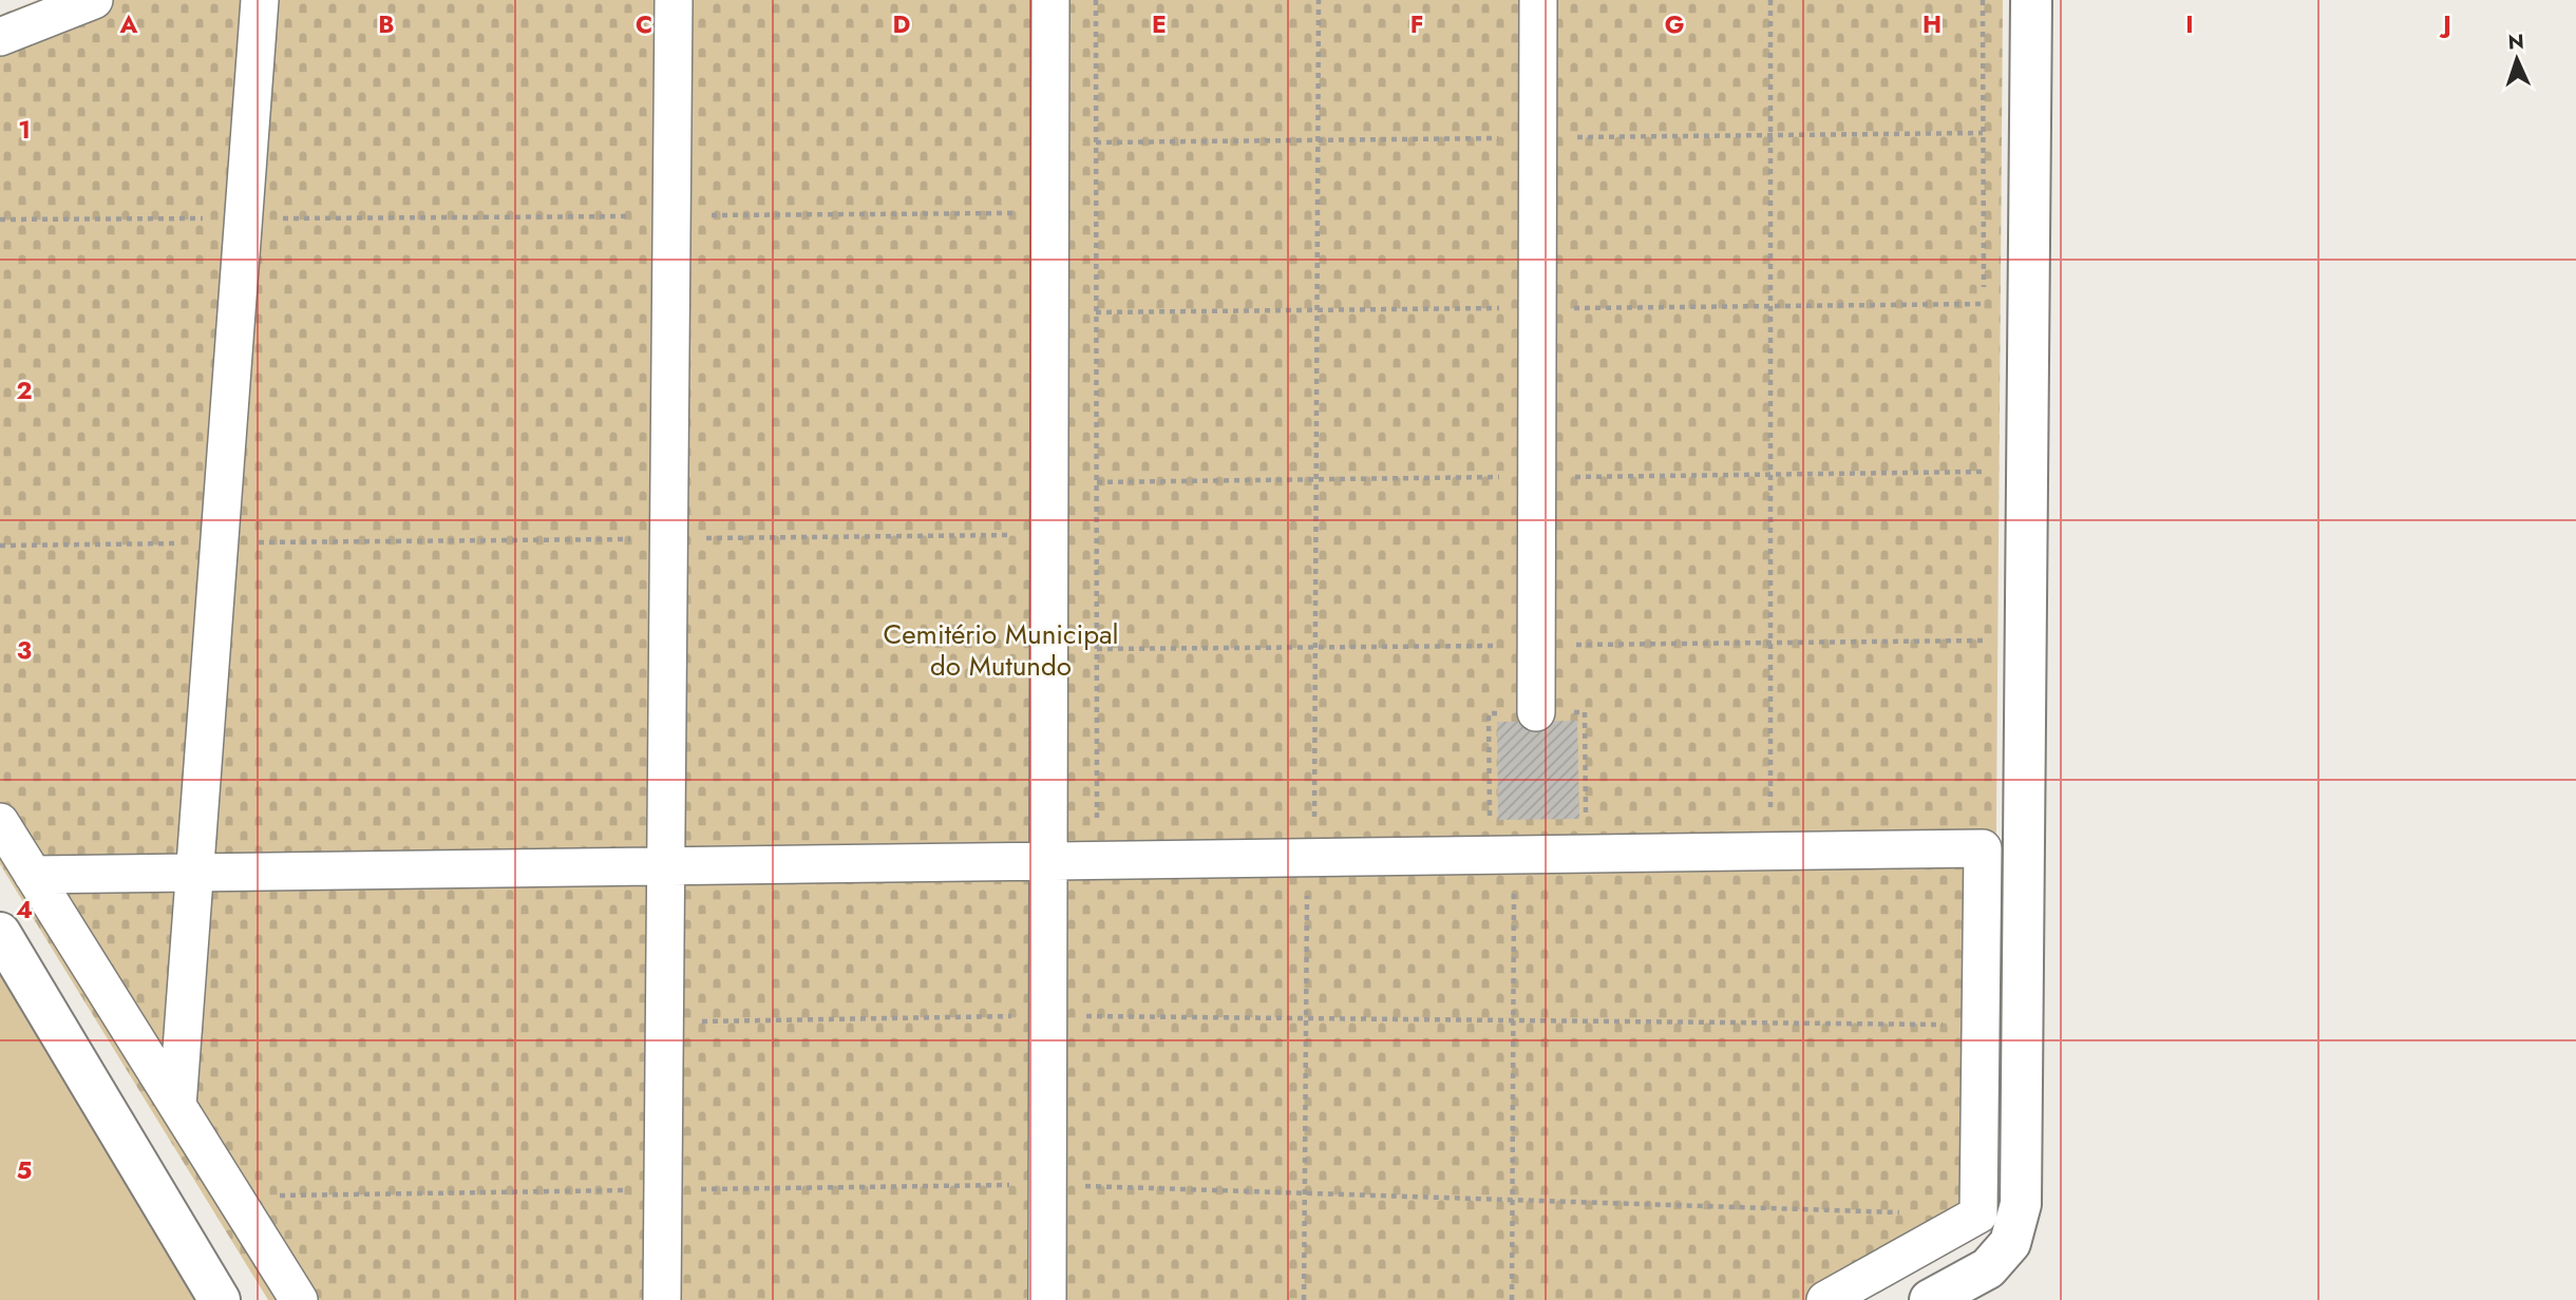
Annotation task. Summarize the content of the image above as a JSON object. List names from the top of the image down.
{
  "parks": ["Cemitério Municipal do Mutundo"],
  "north": "top",
  "grid": {
    "columns": [
      "A",
      "B",
      "C",
      "D",
      "E",
      "F",
      "G",
      "H",
      "I",
      "J"
    ],
    "rows": [
      "1",
      "2",
      "3",
      "4",
      "5"
    ]
  }
}
